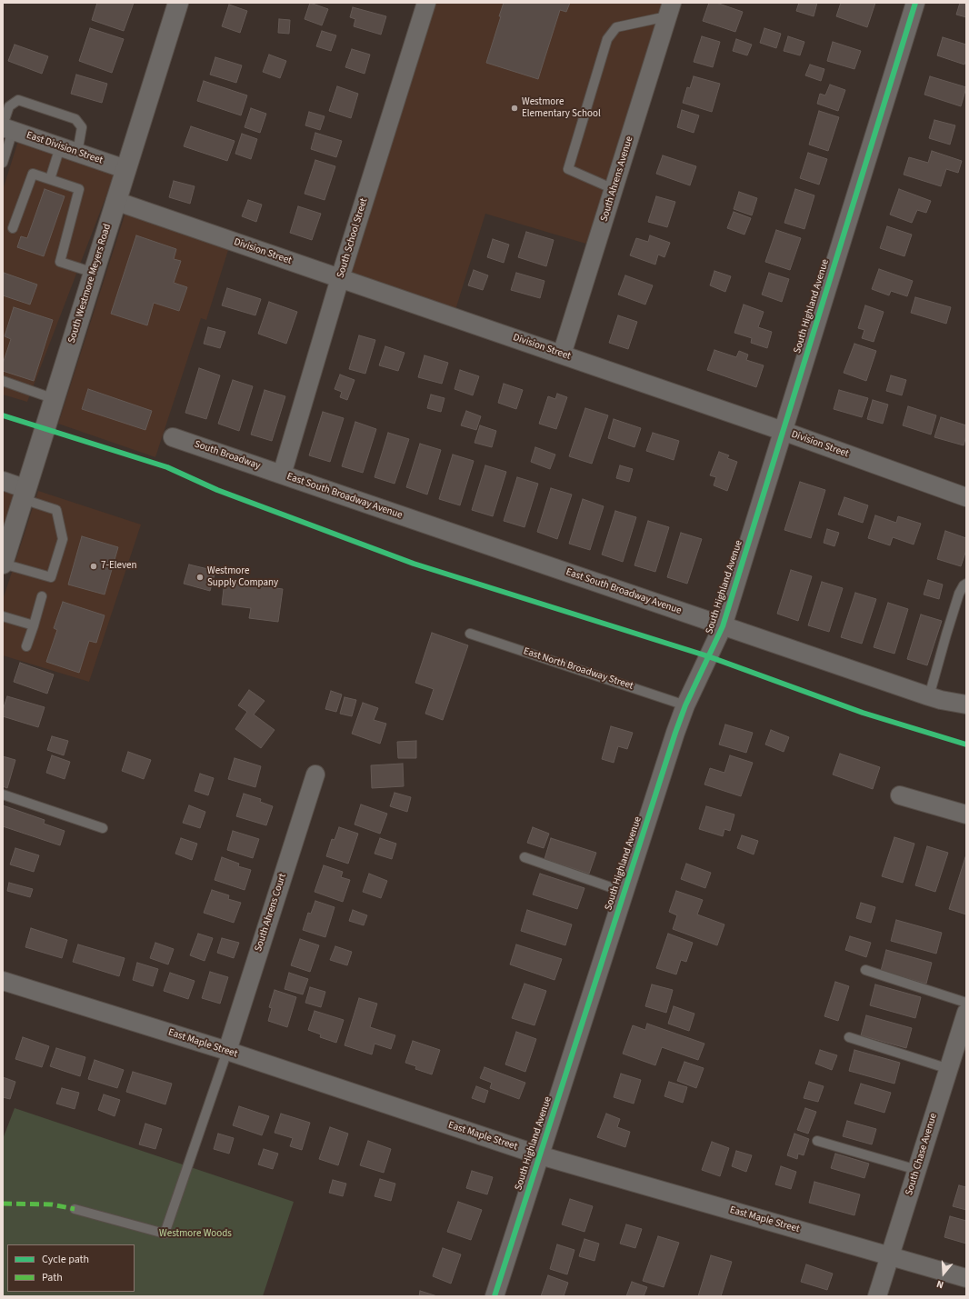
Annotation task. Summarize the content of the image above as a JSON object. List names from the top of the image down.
{
  "streets": {
    "street": [
      "East Division Street",
      "South Ahrens Avenue",
      "South School Street",
      "Division Street",
      "South Westmore Meyers Road",
      "South Highland Avenue",
      "South Broadway",
      "East South Broadway Avenue",
      "South Ahrens Court",
      "East Maple Street",
      "South Chase Avenue"
    ],
    "lane": ["East North Broadway Street"]
  },
  "crossings": [
    ["East Division Street", "South Westmore Meyers Road"],
    ["South Ahrens Avenue", "Division Street"],
    ["South School Street", "Division Street"],
    ["South School Street", "South Broadway"],
    ["South School Street", "East South Broadway Avenue"],
    ["Division Street", "South Westmore Meyers Road"],
    ["Division Street", "South Highland Avenue"],
    ["South Highland Avenue", "East South Broadway Avenue"],
    ["South Highland Avenue", "East North Broadway Street"],
    ["South Highland Avenue", "East Maple Street"],
    ["South Broadway", "East South Broadway Avenue"],
    ["South Ahrens Court", "East Maple Street"],
    ["East Maple Street", "South Chase Avenue"]
  ],
  "parks": ["Westmore Woods"],
  "places": ["Westmore Elementary School", "7-Eleven", "Westmore Supply Company"],
  "legend": ["Cycle path", "Path"],
  "north": "bottom"
}
